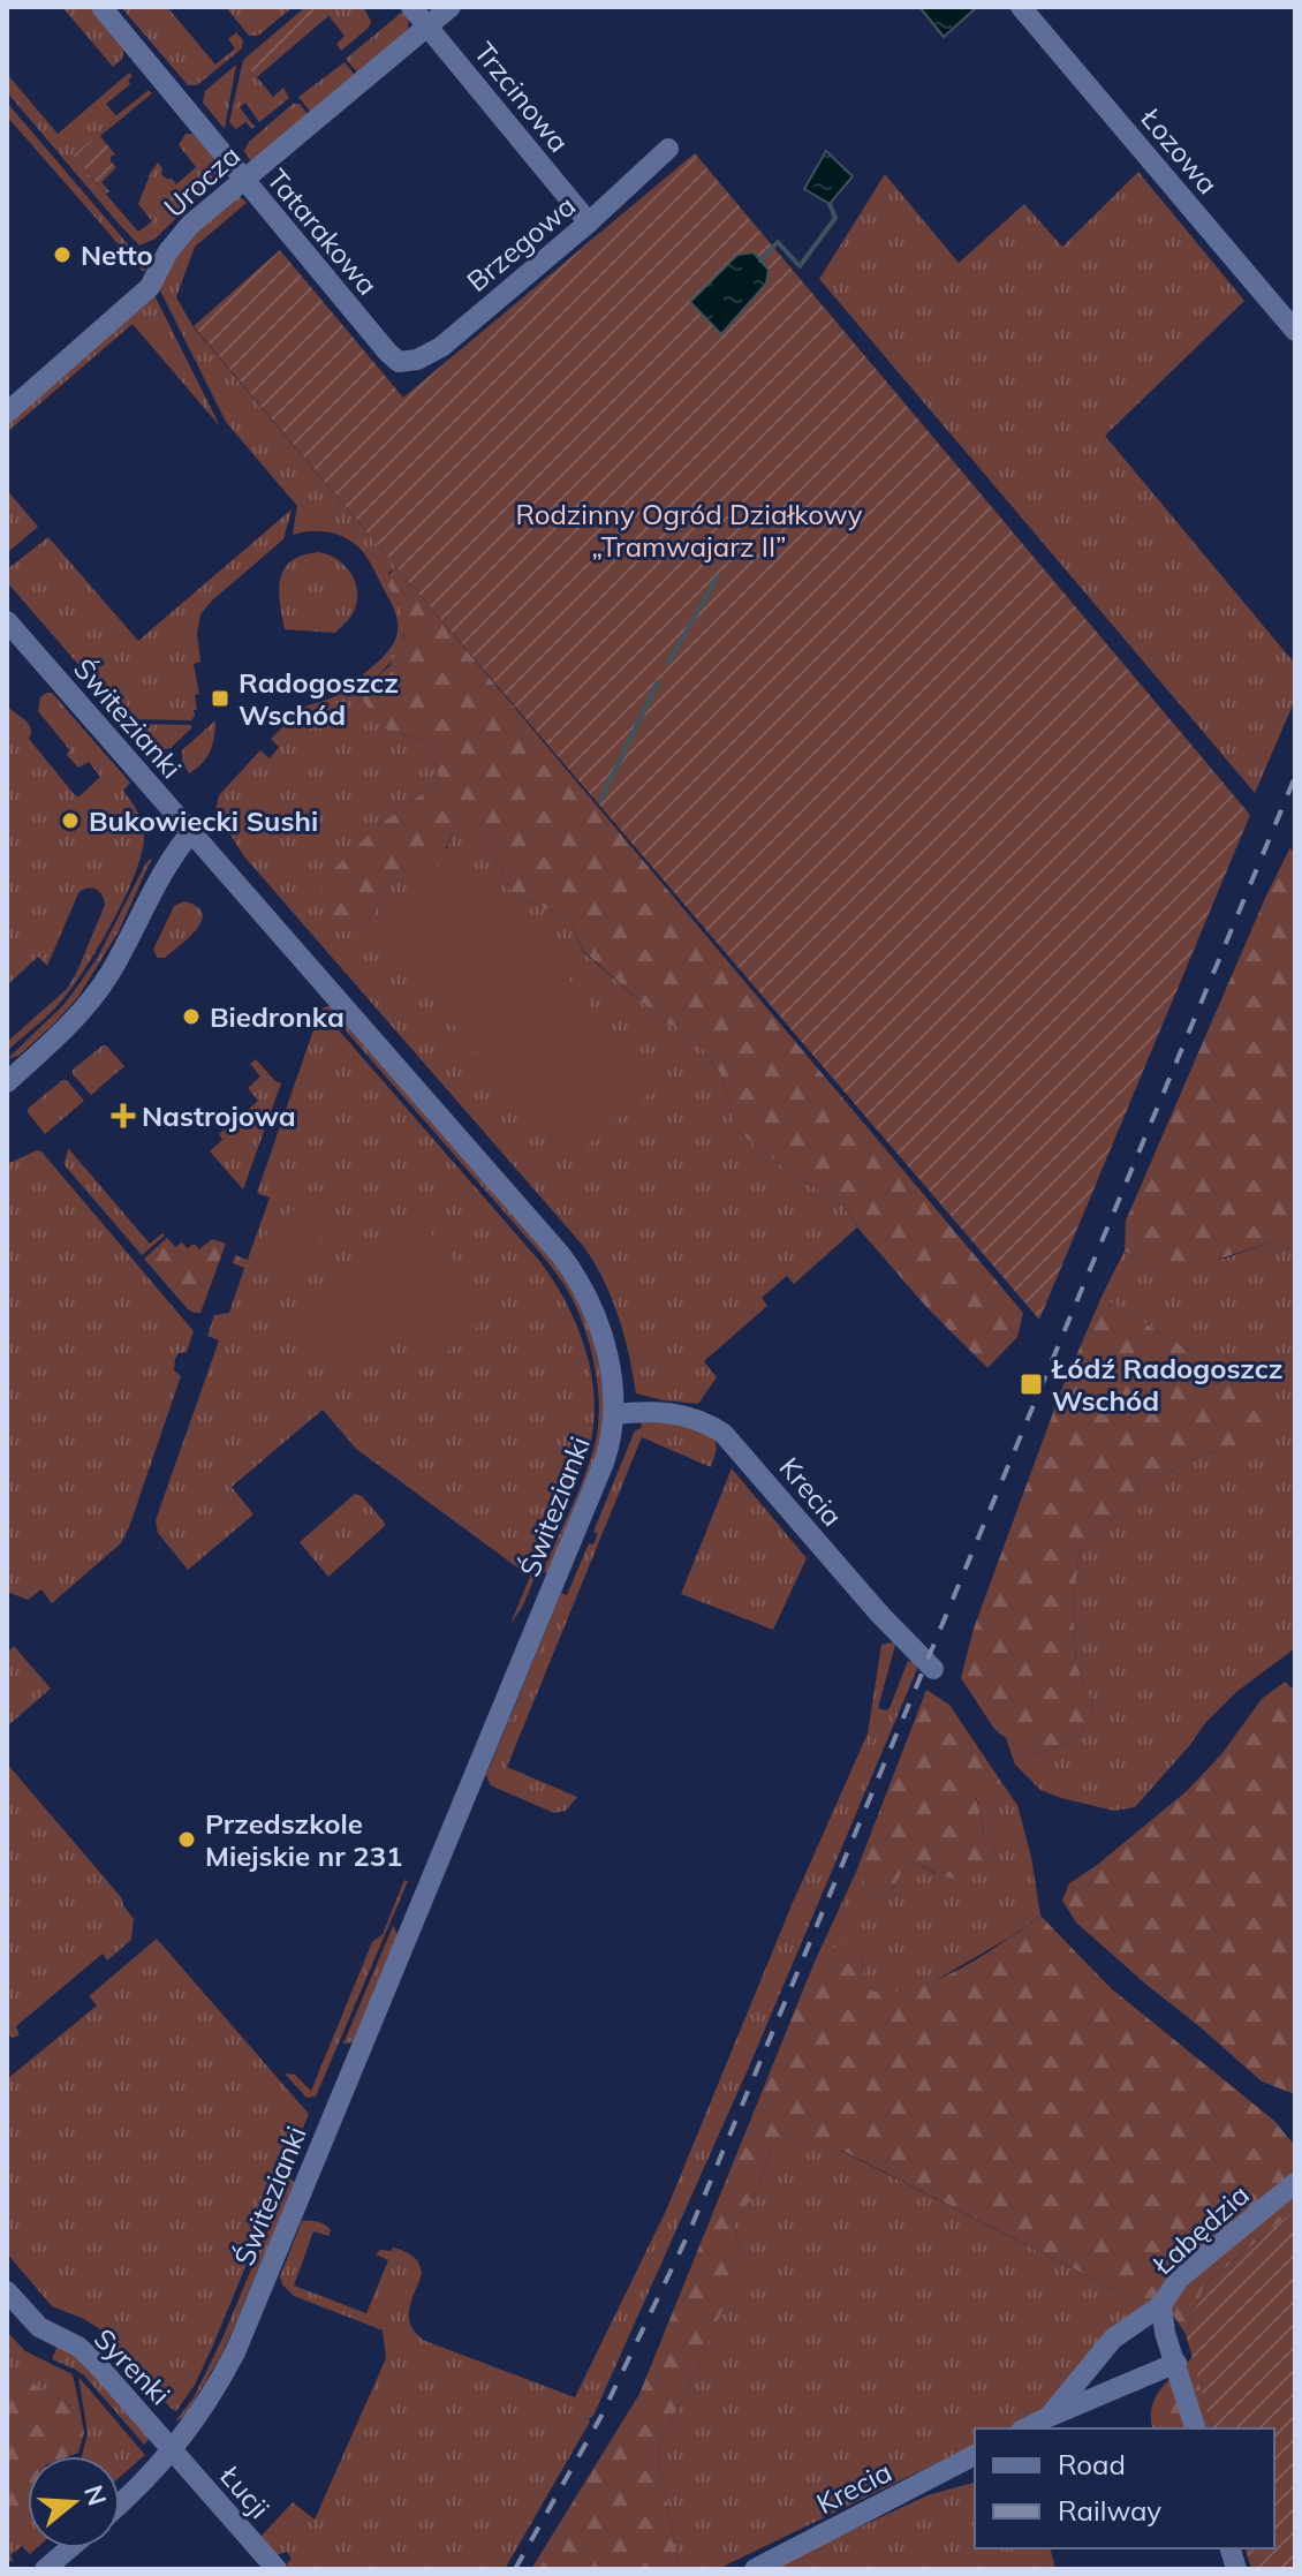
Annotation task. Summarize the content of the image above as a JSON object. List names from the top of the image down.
{
  "streets": {
    "street": [
      "Trzcinowa",
      "Łozowa",
      "Urocza",
      "Tatarakowa",
      "Brzegowa",
      "Świtezianki",
      "Krecia",
      "Łabędzia",
      "Syrenki",
      "Łucji"
    ]
  },
  "crossings": [
    ["Trzcinowa", "Urocza"],
    ["Trzcinowa", "Brzegowa"],
    ["Urocza", "Tatarakowa"],
    ["Tatarakowa", "Brzegowa"],
    ["Świtezianki", "Krecia"],
    ["Świtezianki", "Syrenki"],
    ["Świtezianki", "Łucji"],
    ["Syrenki", "Łucji"]
  ],
  "parks": ["Rodzinny Ogród Działkowy „Tramwajarz II”"],
  "places": {
    "other": [
      "Netto",
      "Bukowiecki Sushi",
      "Biedronka",
      "Przedszkole Miejskie nr 231"
    ],
    "transit": ["Radogoszcz Wschód", "Łódź Radogoszcz Wschód"],
    "health": ["Nastrojowa"]
  },
  "legend": ["Road", "Railway"],
  "north": "right"
}
